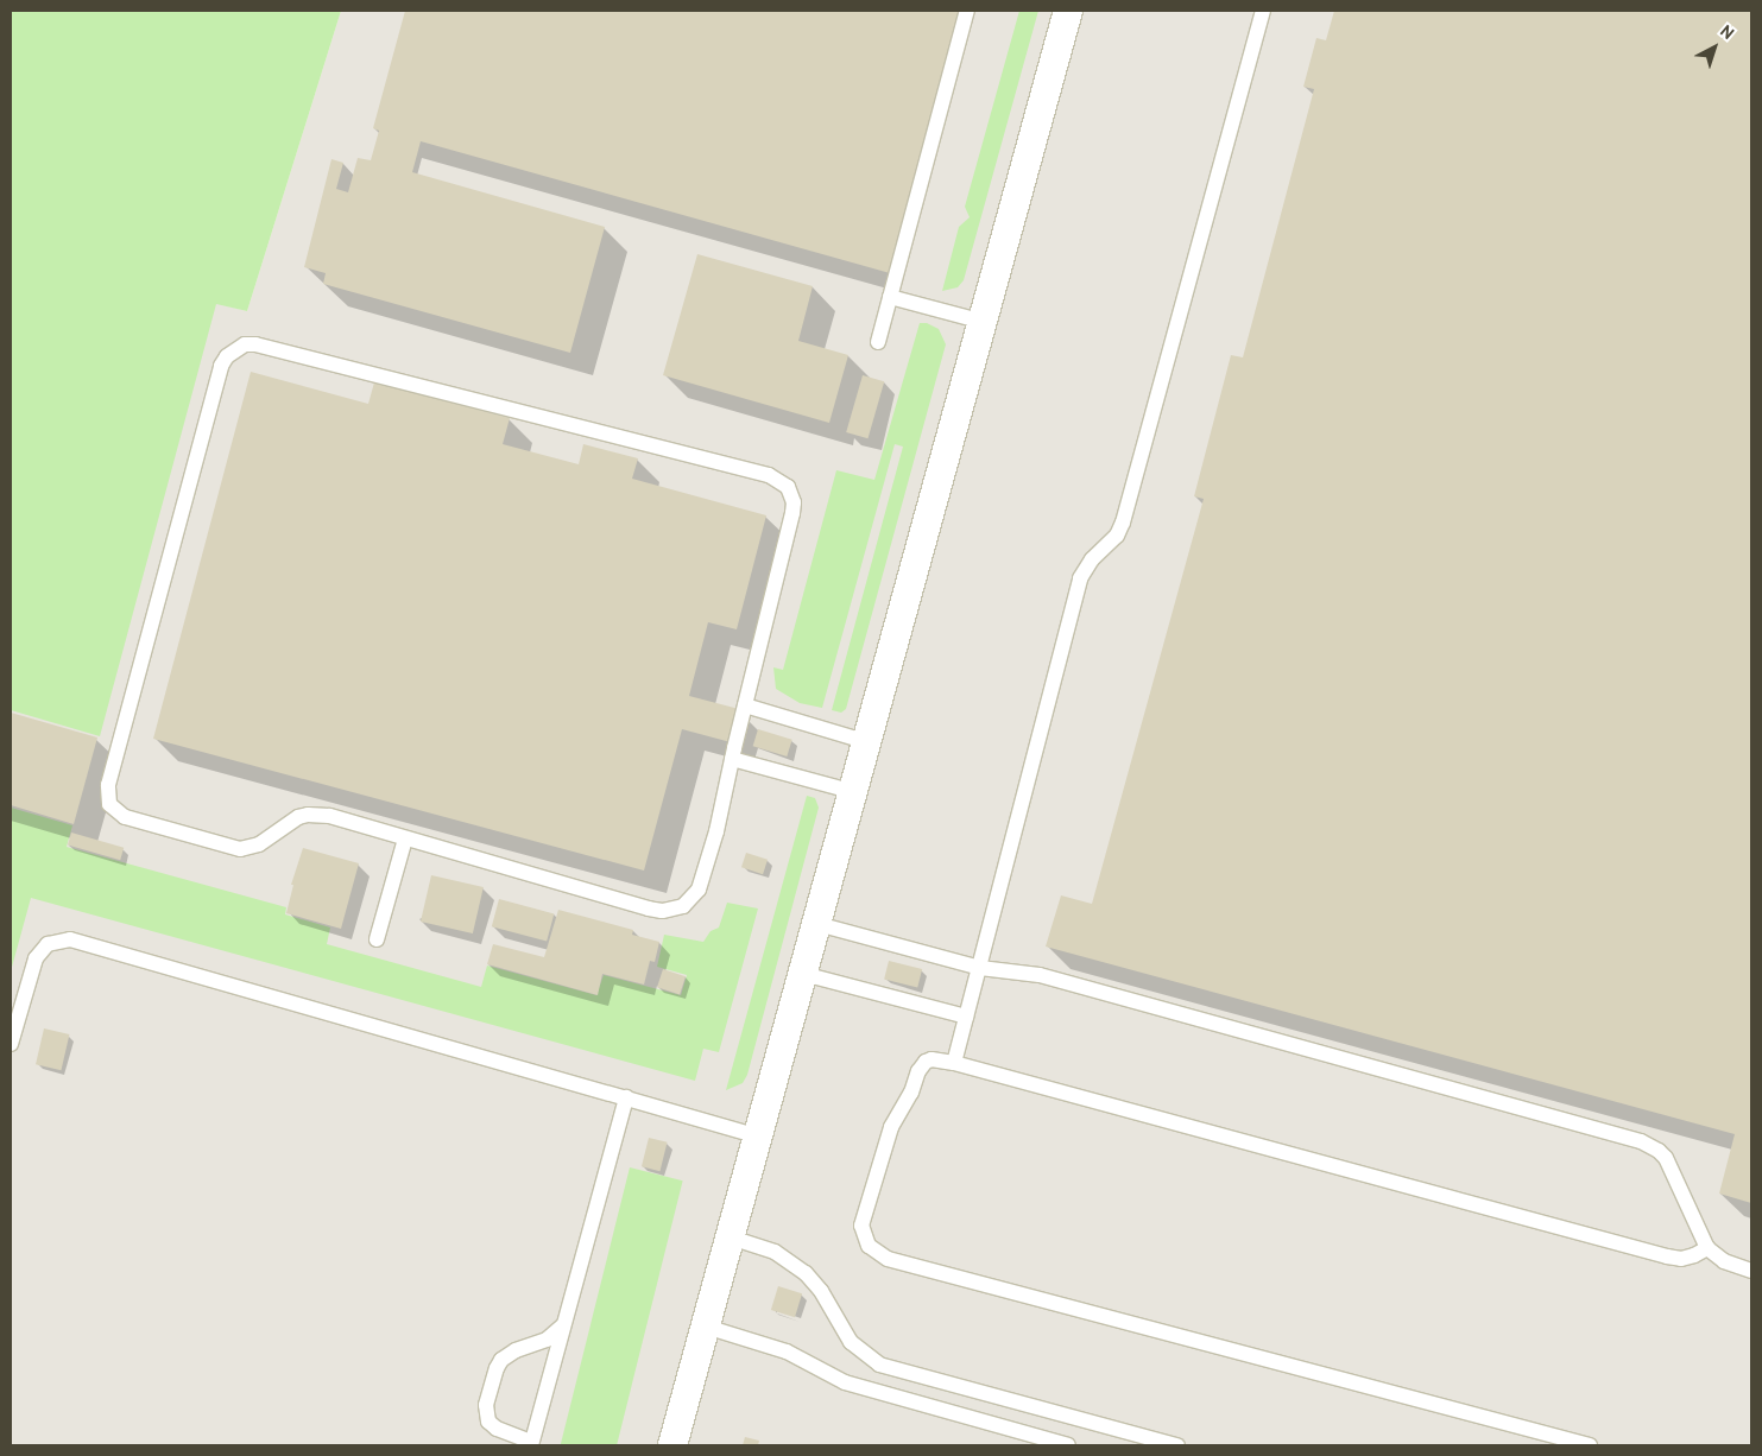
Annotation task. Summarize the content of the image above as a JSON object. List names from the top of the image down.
{
  "north": "top right"
}
